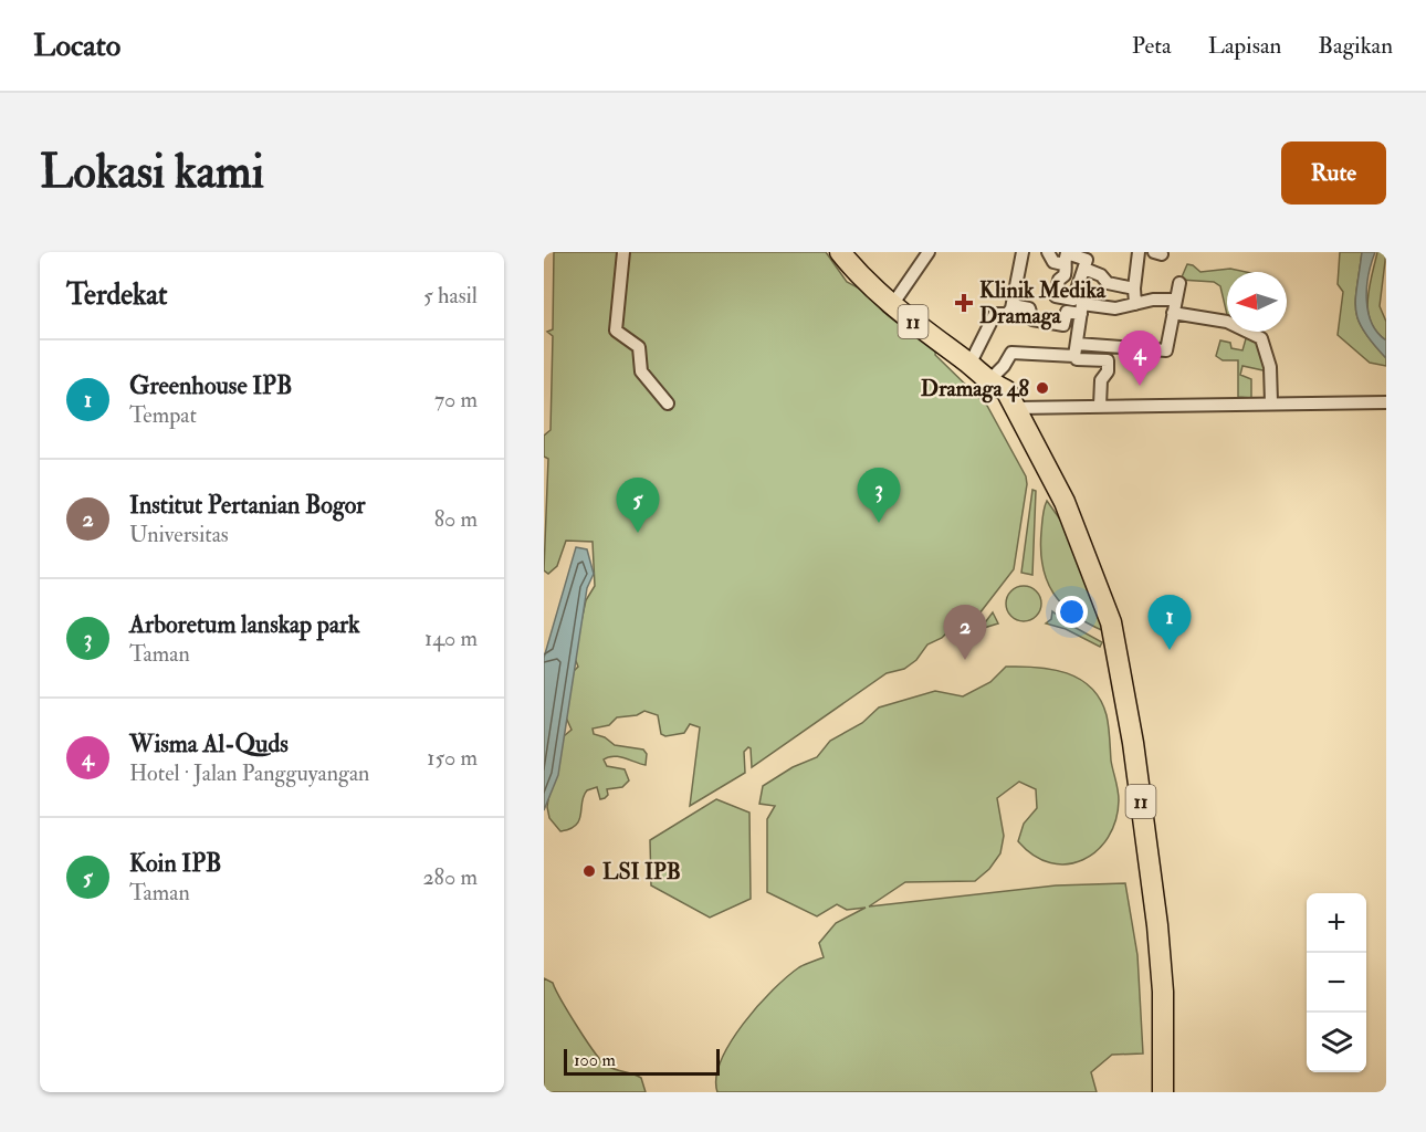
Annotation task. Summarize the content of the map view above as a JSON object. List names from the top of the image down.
{
  "streets": {
    "highway": ["11"]
  },
  "places": {
    "health": ["Klinik Medika Dramaga"],
    "other": ["Dramaga 48", "LSI IPB"]
  },
  "scale_bar": "100 m",
  "north": "left",
  "page": {
    "header": "Locato",
    "nav": ["Peta", "Lapisan", "Bagikan"],
    "buttons": "Rute",
    "title": "Lokasi kami",
    "heading": ["Terdekat", "5 hasil"],
    "pins": [
      "4",
      "3",
      "5",
      "1",
      "2"
    ],
    "list": [
      {
        "mark": "1",
        "name": "Greenhouse IPB",
        "note": "Tempat",
        "value": "70 m"
      },
      {
        "mark": "2",
        "name": "Institut Pertanian Bogor",
        "note": "Universitas",
        "value": "80 m"
      },
      {
        "mark": "3",
        "name": "Arboretum lanskap park",
        "note": "Taman",
        "value": "140 m"
      },
      {
        "mark": "4",
        "name": "Wisma Al-Quds",
        "note": "Hotel · Jalan Pangguyangan",
        "value": "150 m"
      },
      {
        "mark": "5",
        "name": "Koin IPB",
        "note": "Taman",
        "value": "280 m"
      }
    ],
    "map_buttons": ["+", "−"],
    "scale": "100 m"
  }
}
